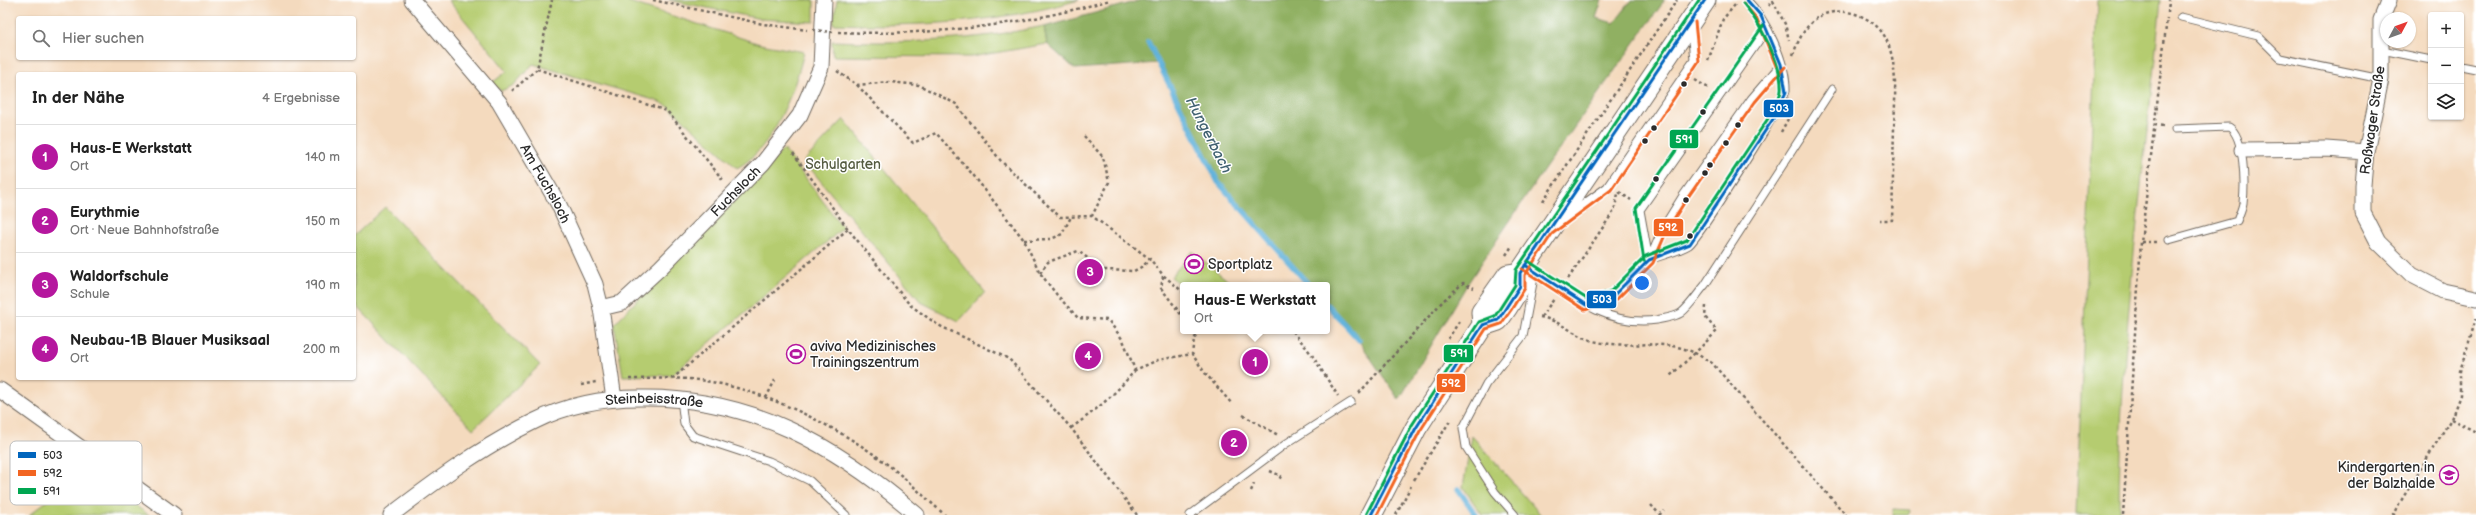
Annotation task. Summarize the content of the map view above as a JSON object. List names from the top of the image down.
{
  "streets": {
    "street": [
      "Roßwager Straße",
      "Am Fuchsloch",
      "Fuchsloch",
      "Steinbeisstraße"
    ]
  },
  "crossings": [
    ["Am Fuchsloch", "Fuchsloch"],
    ["Am Fuchsloch", "Steinbeisstraße"]
  ],
  "water": ["Hungerbach"],
  "parks": ["Schulgarten"],
  "places": {
    "sports": ["Sportplatz", "aviva Medizinisches Trainingszentrum"],
    "school or university": ["Kindergarten in der Balzhalde"]
  },
  "lines": ["transit line 503", "transit line 591", "transit line 592"],
  "legend": ["503", "592", "591"],
  "north": "top right",
  "page": {
    "map_buttons": ["+", "−"],
    "search": "Hier suchen",
    "heading": ["In der Nähe", "4 Ergebnisse"],
    "list": [
      {
        "mark": "1",
        "name": "Haus-E Werkstatt",
        "note": "Ort",
        "value": "140 m"
      },
      {
        "mark": "2",
        "name": "Eurythmie",
        "note": "Ort · Neue Bahnhofstraße",
        "value": "150 m"
      },
      {
        "mark": "3",
        "name": "Waldorfschule",
        "note": "Schule",
        "value": "190 m"
      },
      {
        "mark": "4",
        "name": "Neubau-1B Blauer Musiksaal",
        "note": "Ort",
        "value": "200 m"
      }
    ],
    "pins": [
      "3",
      "4",
      "1",
      "2"
    ],
    "popup": ["Haus-E Werkstatt", "Ort"]
  }
}
